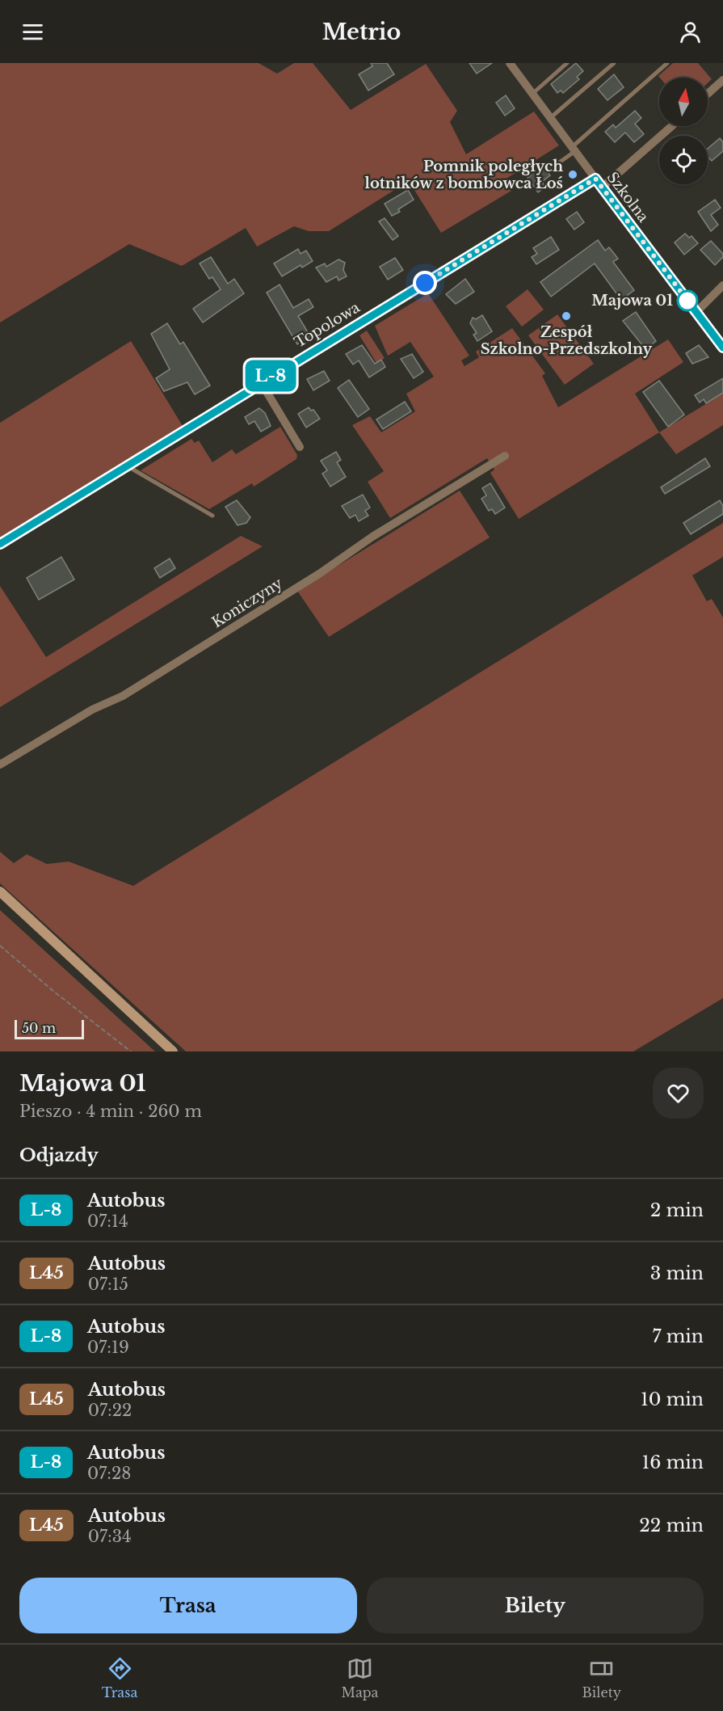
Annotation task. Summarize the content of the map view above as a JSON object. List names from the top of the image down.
{
  "streets": {
    "street": ["Szkolna", "Topolowa", "Koniczyny"]
  },
  "crossings": [
    ["Szkolna", "Topolowa"]
  ],
  "places": ["Pomnik poległych lotników z bombowca Łoś", "Majowa 01", "Zespół Szkolno-Przedszkolny"],
  "lines": ["bus line L-8"],
  "scale_bar": "50 m",
  "north": "top",
  "page": {
    "header": "Metrio",
    "on_map": "L-8",
    "scale": "50 m",
    "heading": [
      ["Majowa 01", "Pieszo · 4 min · 260 m"],
      "Odjazdy"
    ],
    "list": [
      {
        "mark": "L-8",
        "name": "Autobus",
        "note": "07:14",
        "value": "2 min"
      },
      {
        "mark": "L45",
        "name": "Autobus",
        "note": "07:15",
        "value": "3 min"
      },
      {
        "mark": "L-8",
        "name": "Autobus",
        "note": "07:19",
        "value": "7 min"
      },
      {
        "mark": "L45",
        "name": "Autobus",
        "note": "07:22",
        "value": "10 min"
      },
      {
        "mark": "L-8",
        "name": "Autobus",
        "note": "07:28",
        "value": "16 min"
      },
      {
        "mark": "L45",
        "name": "Autobus",
        "note": "07:34",
        "value": "22 min"
      }
    ],
    "buttons": ["Trasa", "Bilety"],
    "tabs": ["Trasa", "Mapa", "Bilety"]
  }
}
